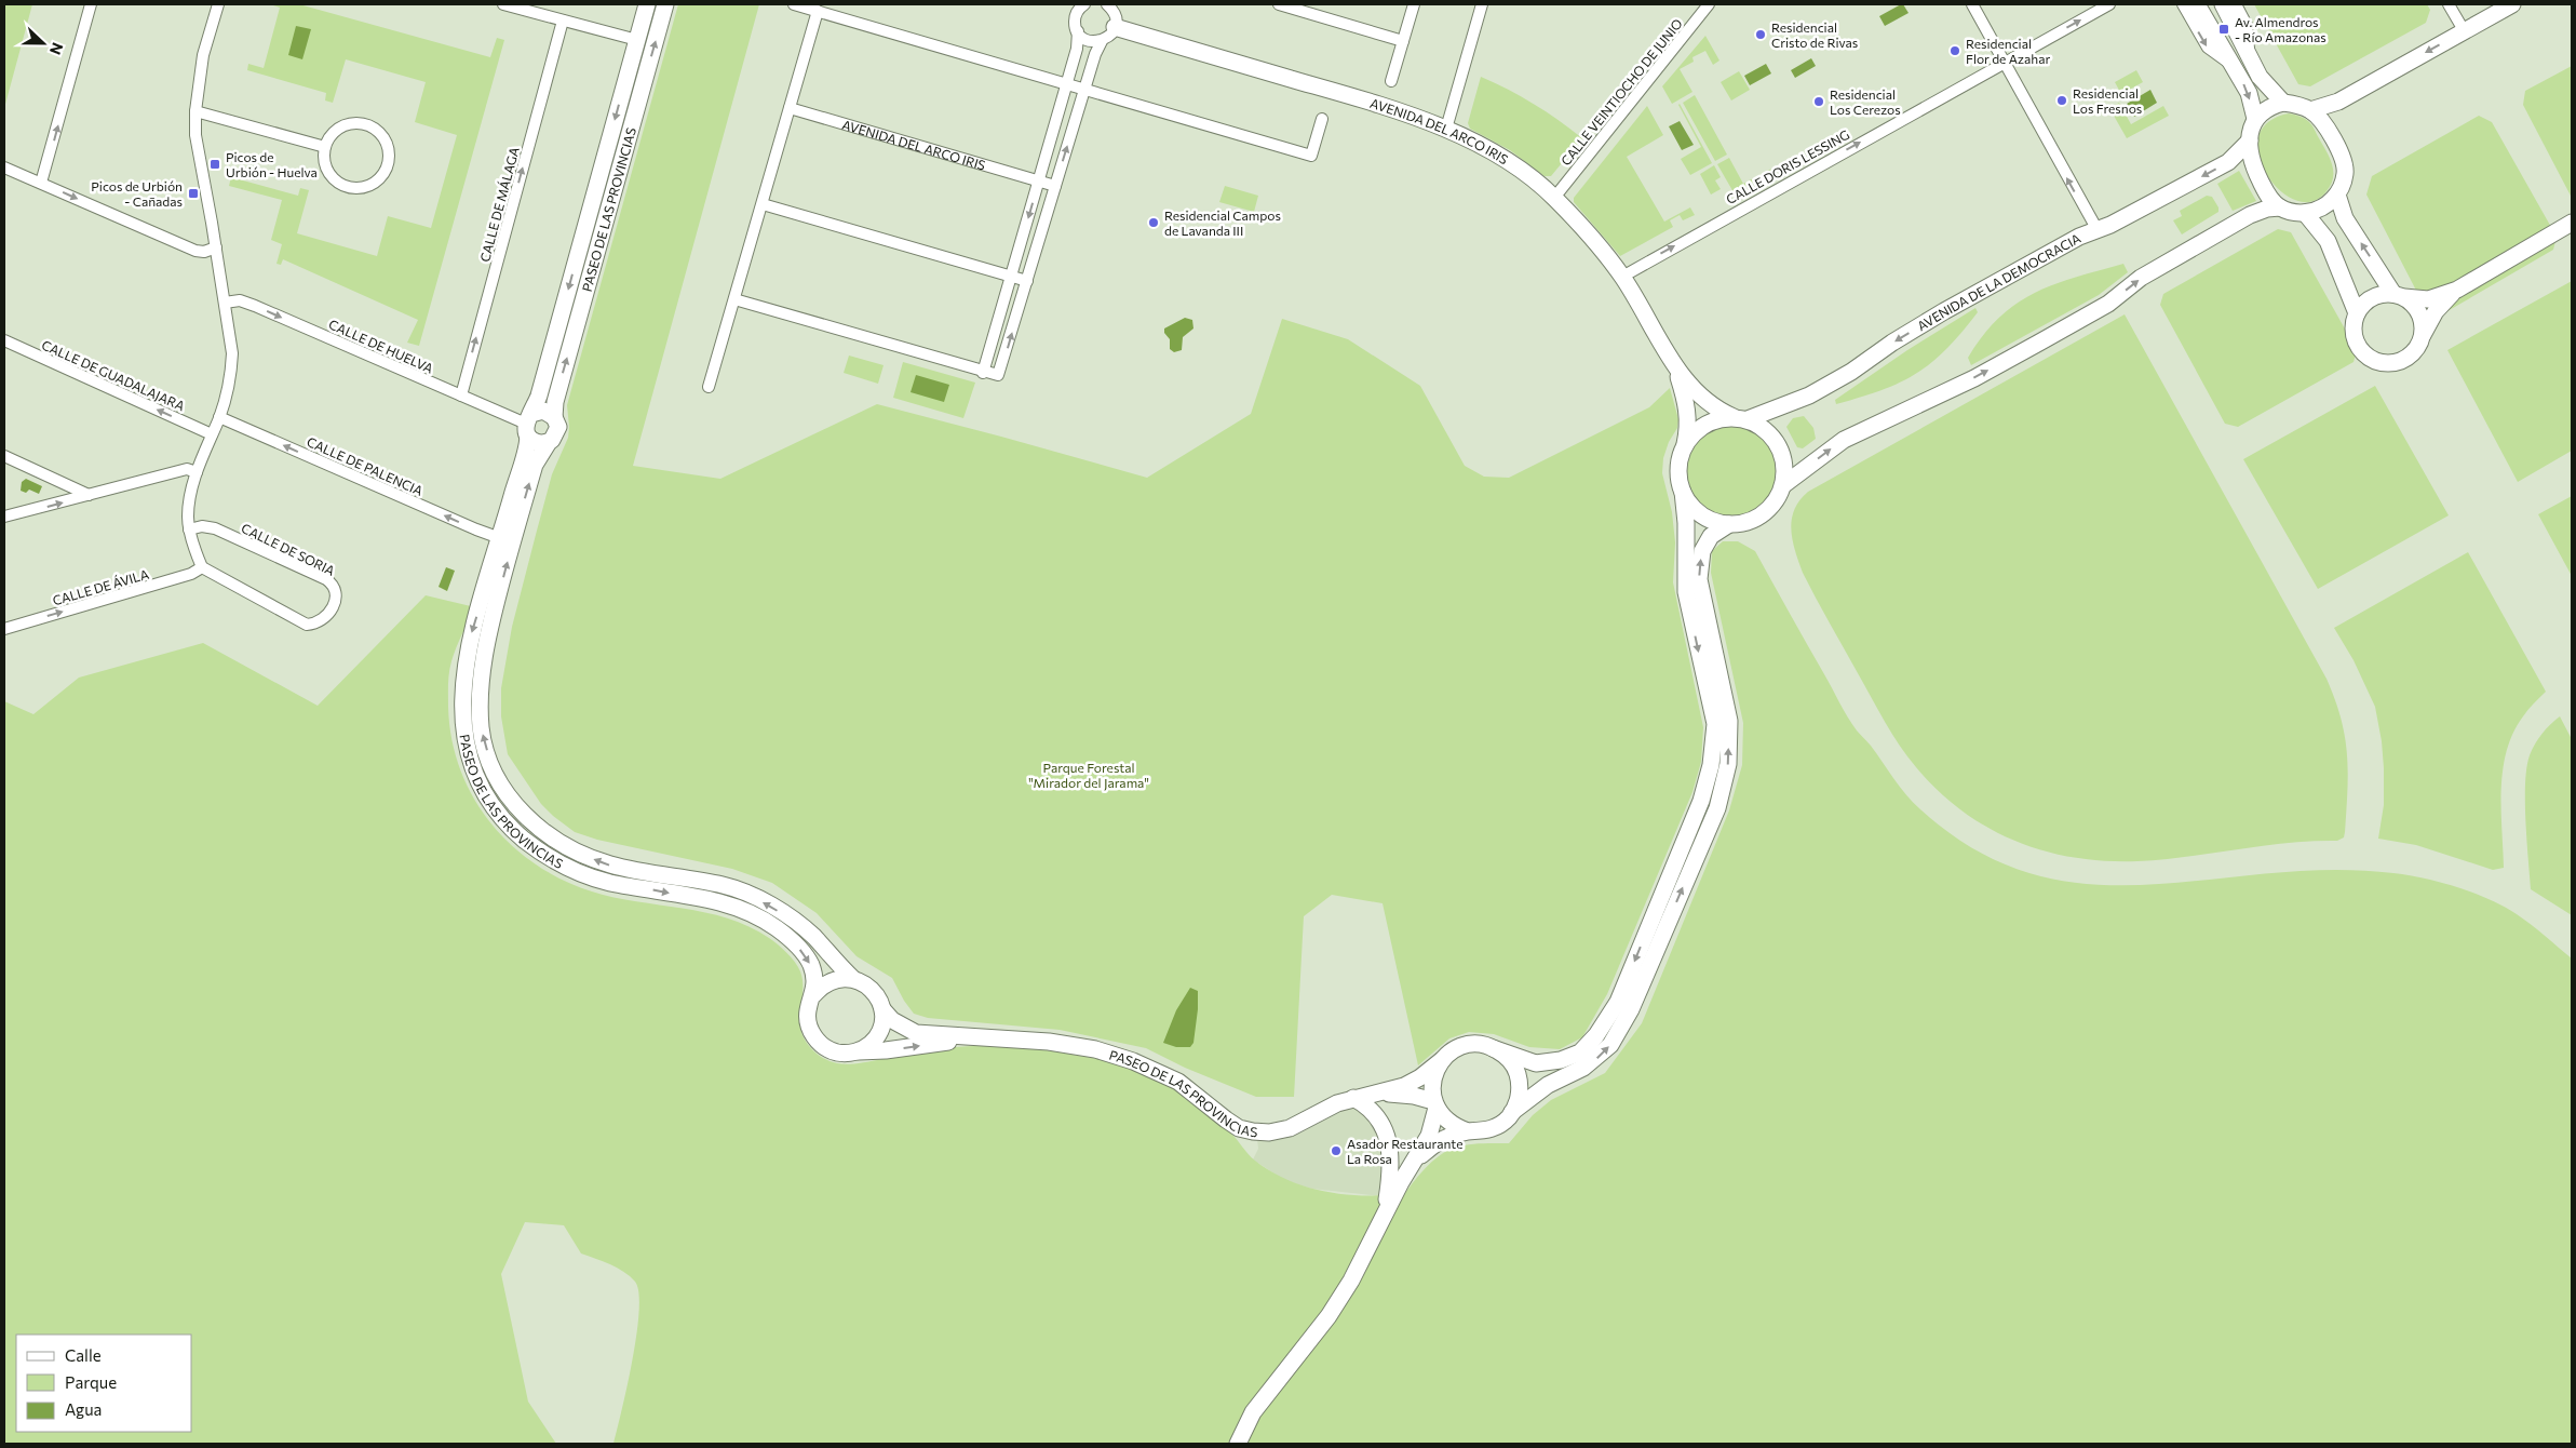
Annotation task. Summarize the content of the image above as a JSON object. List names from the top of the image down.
{
  "streets": {
    "main road": ["AVENIDA DEL ARCO IRIS", "PASEO DE LAS PROVINCIAS", "AVENIDA DE LA DEMOCRACIA"],
    "street": [
      "CALLE VEINTIOCHO DE JUNIO",
      "CALLE DORIS LESSING",
      "CALLE DE MÁLAGA",
      "CALLE DE HUELVA",
      "CALLE DE GUADALAJARA",
      "CALLE DE PALENCIA",
      "CALLE DE SORIA",
      "CALLE DE ÁVILA"
    ]
  },
  "crossings": [
    ["CALLE VEINTIOCHO DE JUNIO", "AVENIDA DEL ARCO IRIS"],
    ["AVENIDA DEL ARCO IRIS", "CALLE DORIS LESSING"],
    ["AVENIDA DEL ARCO IRIS", "AVENIDA DE LA DEMOCRACIA"],
    ["CALLE DE MÁLAGA", "CALLE DE HUELVA"],
    ["PASEO DE LAS PROVINCIAS", "CALLE DE HUELVA"],
    ["PASEO DE LAS PROVINCIAS", "CALLE DE PALENCIA"],
    ["CALLE DE SORIA", "CALLE DE ÁVILA"]
  ],
  "one_way": [
    "CALLE DORIS LESSING",
    "CALLE DE MÁLAGA",
    "CALLE DE HUELVA",
    "CALLE DE GUADALAJARA",
    "CALLE DE PALENCIA",
    "CALLE DE ÁVILA"
  ],
  "parks": ["Parque Forestal \"Mirador del Jarama\""],
  "places": {
    "transit": ["Av. Almendros - Río Amazonas", "Picos de Urbión - Huelva", "Picos de Urbión - Cañadas"],
    "other": [
      "Residencial Cristo de Rivas",
      "Residencial Flor de Azahar",
      "Residencial Los Fresnos",
      "Residencial Los Cerezos",
      "Residencial Campos de Lavanda III",
      "Asador Restaurante La Rosa"
    ]
  },
  "legend": ["Calle", "Parque", "Agua"],
  "north": "right"
}
